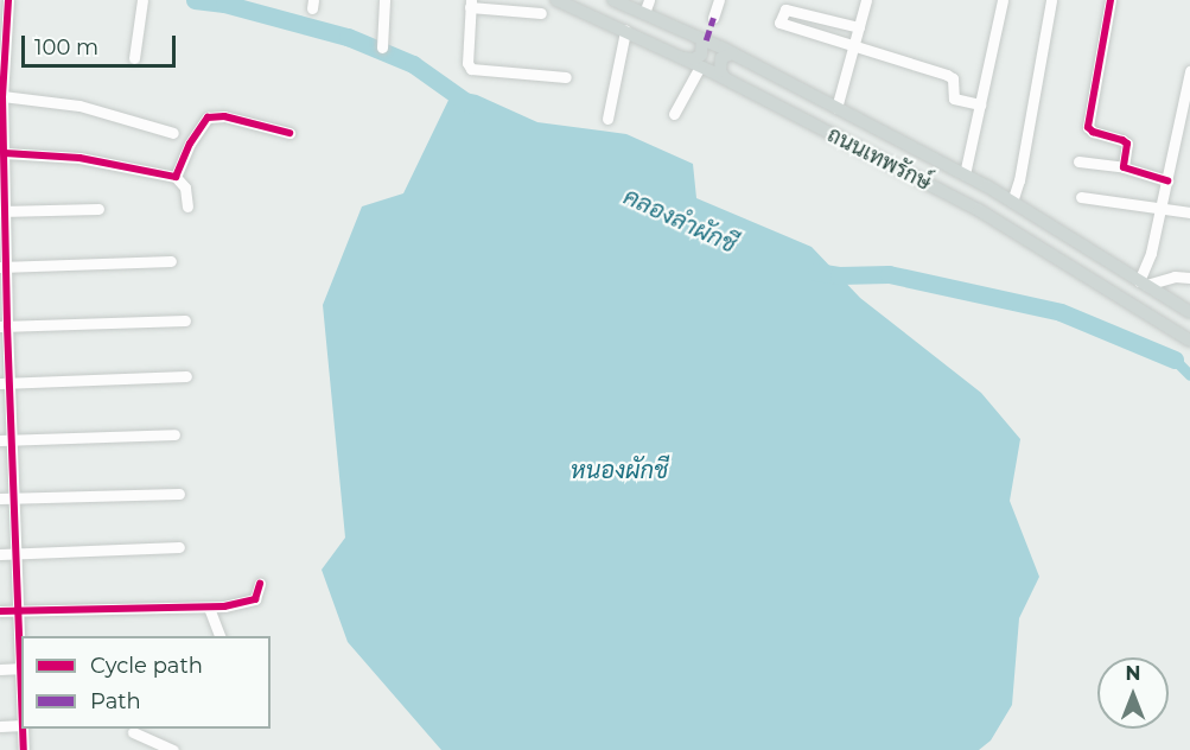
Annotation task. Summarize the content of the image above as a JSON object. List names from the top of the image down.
{
  "streets": {
    "main road": ["ถนนเทพรักษ์"]
  },
  "water": ["คลองลำผักชี", "หนองผักชี"],
  "legend": ["Cycle path", "Path"],
  "scale_bar": "100 m",
  "north": "top"
}
